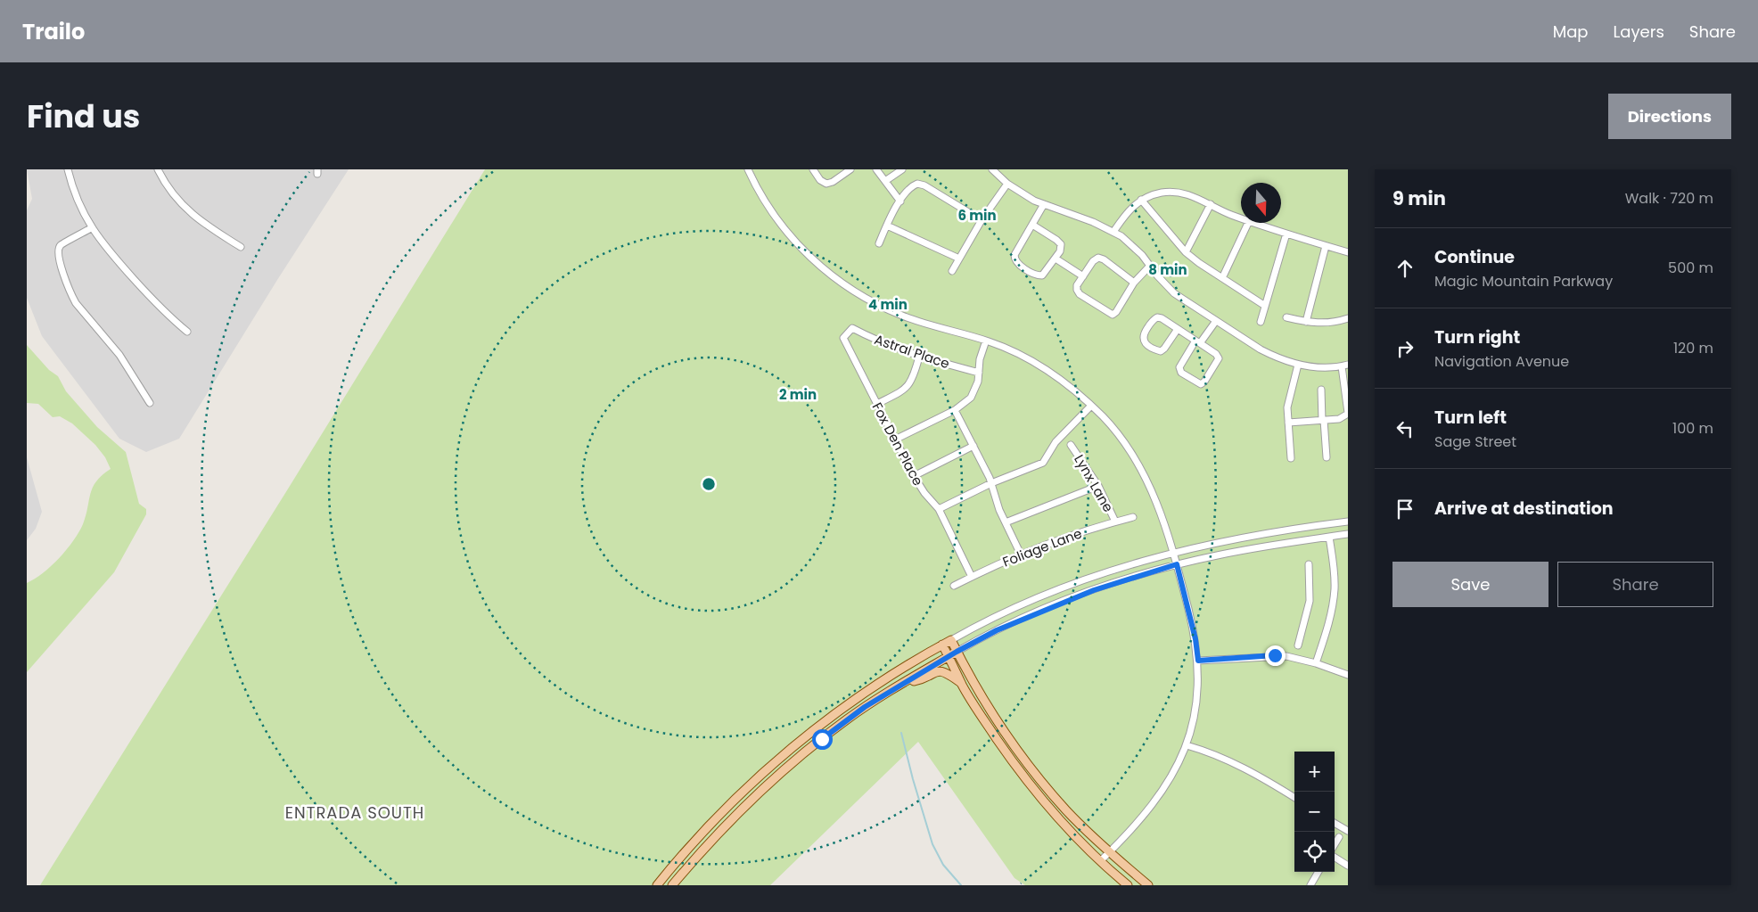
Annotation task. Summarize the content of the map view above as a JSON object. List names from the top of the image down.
{
  "streets": {
    "street": [
      "Astral Place",
      "Fox Den Place",
      "Lynx Lane",
      "Foliage Lane"
    ]
  },
  "crossings": [
    ["Astral Place", "Fox Den Place"],
    ["Fox Den Place", "Foliage Lane"],
    ["Lynx Lane", "Foliage Lane"]
  ],
  "districts": ["ENTRADA SOUTH"],
  "north": "bottom",
  "page": {
    "header": "Trailo",
    "nav": ["Map", "Layers", "Share"],
    "title": "Find us",
    "buttons": [
      "Directions",
      ["Save", "Share"]
    ],
    "heading": ["9 min", "Walk · 720 m"],
    "list": [
      ["Continue", "Magic Mountain Parkway", "500 m"],
      ["Turn right", "Navigation Avenue", "120 m"],
      ["Turn left", "Sage Street", "100 m"],
      "Arrive at destination"
    ],
    "map_buttons": ["+", "−"]
  },
  "rings": [
    "6 min",
    "8 min",
    "4 min",
    "2 min"
  ]
}
